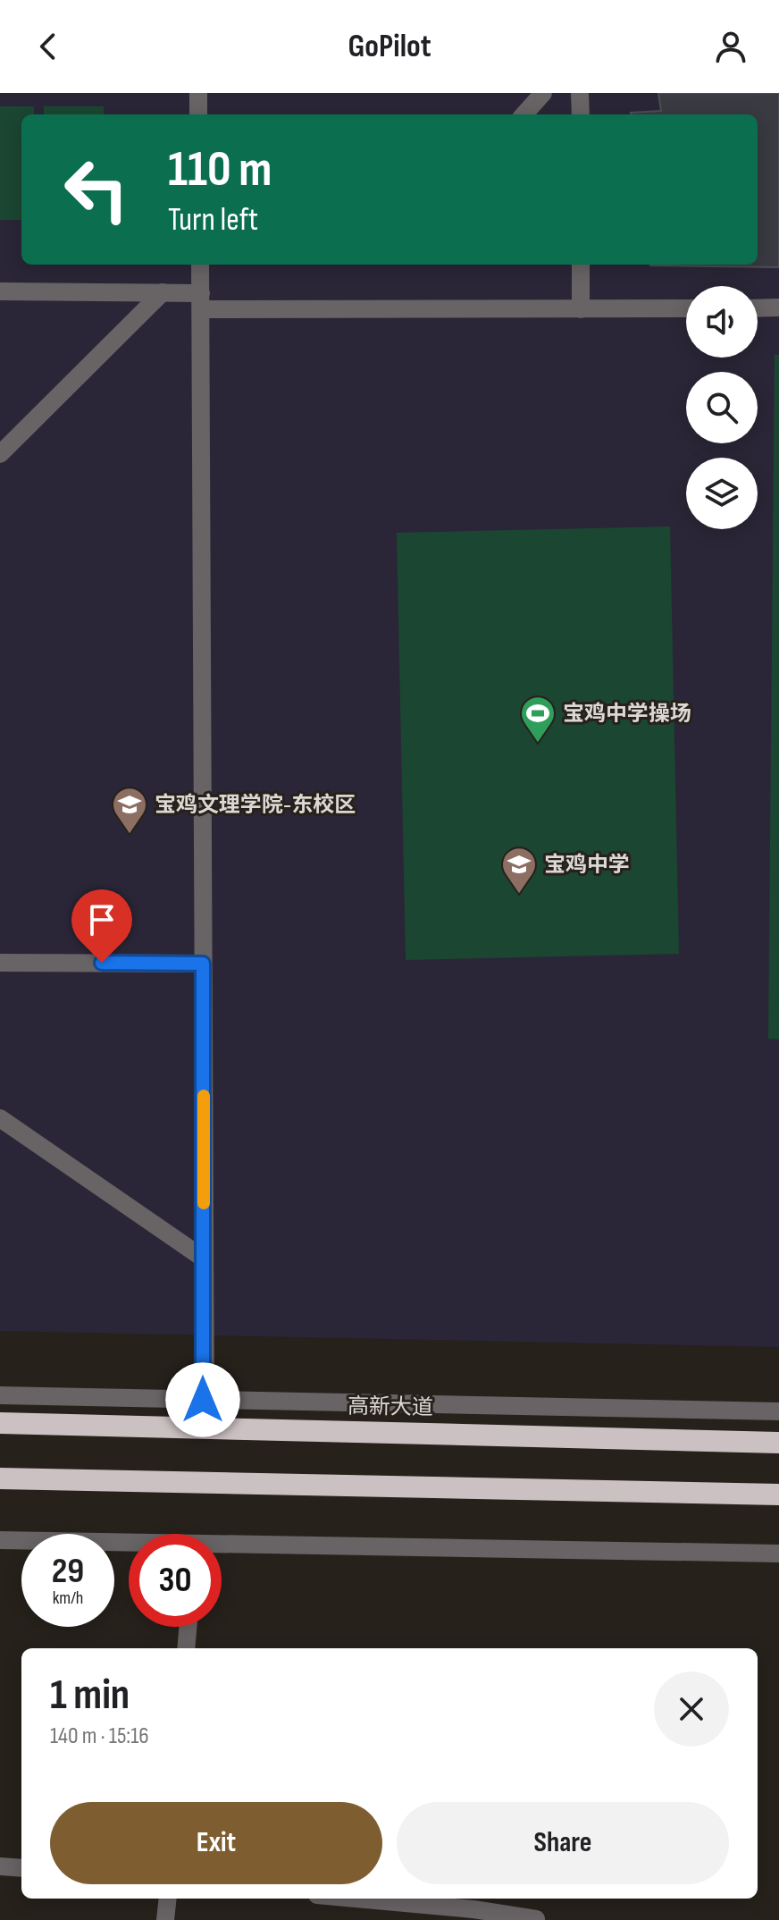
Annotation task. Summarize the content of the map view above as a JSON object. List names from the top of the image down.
{
  "streets": {
    "highway": ["高新大道"]
  },
  "places": {
    "sports": ["宝鸡中学操场"],
    "school or university": ["宝鸡文理学院-东校区", "宝鸡中学"]
  },
  "page": {
    "header": "GoPilot",
    "turn": ["110 m", "Turn left"],
    "speed": "29 km/h",
    "limit": "30",
    "heading": ["1 min", "140 m · 15:16"],
    "buttons": ["Exit", "Share"]
  }
}
